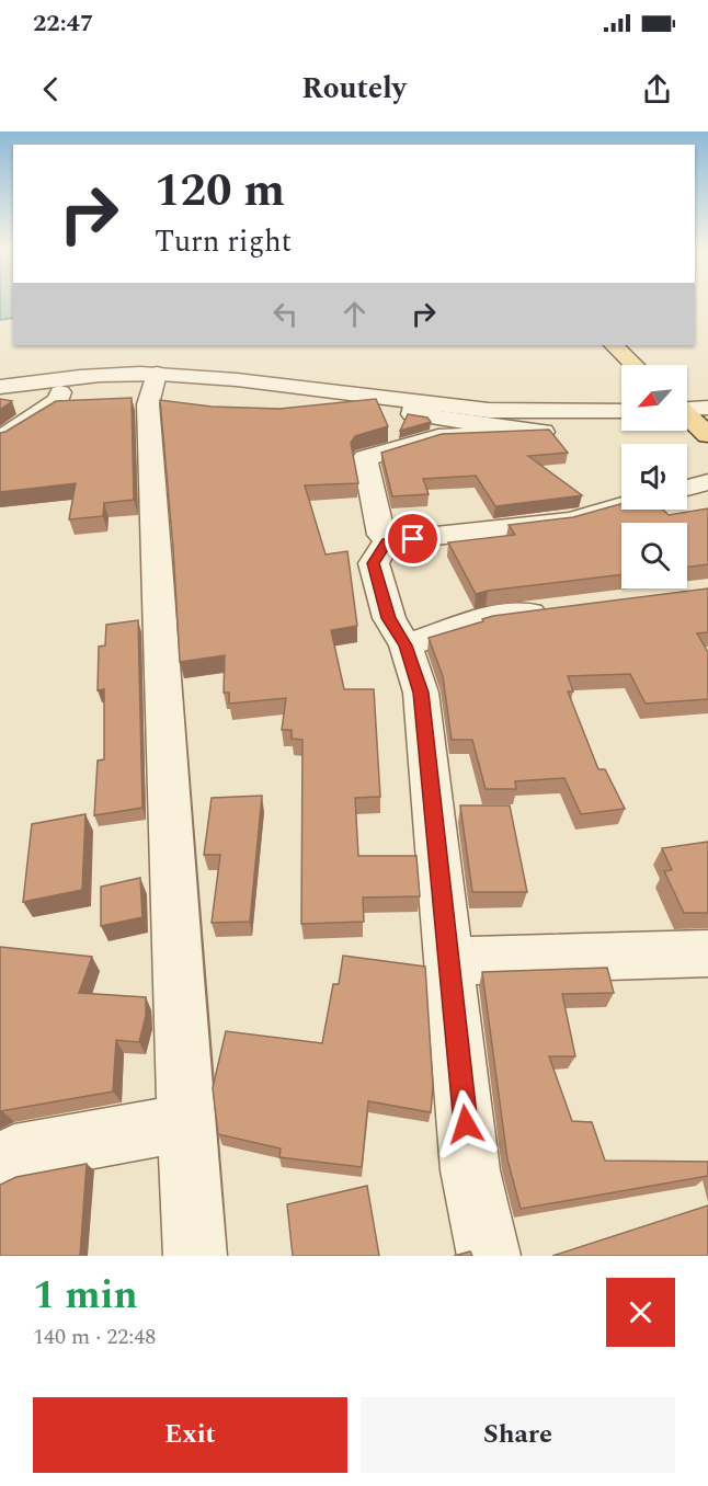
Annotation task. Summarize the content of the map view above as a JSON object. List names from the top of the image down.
{
  "north": "bottom left",
  "page": {
    "status": "22:47",
    "header": "Routely",
    "turn": ["120 m", "Turn right"],
    "heading": ["1 min", "140 m · 22:48"],
    "buttons": ["Exit", "Share"]
  }
}
